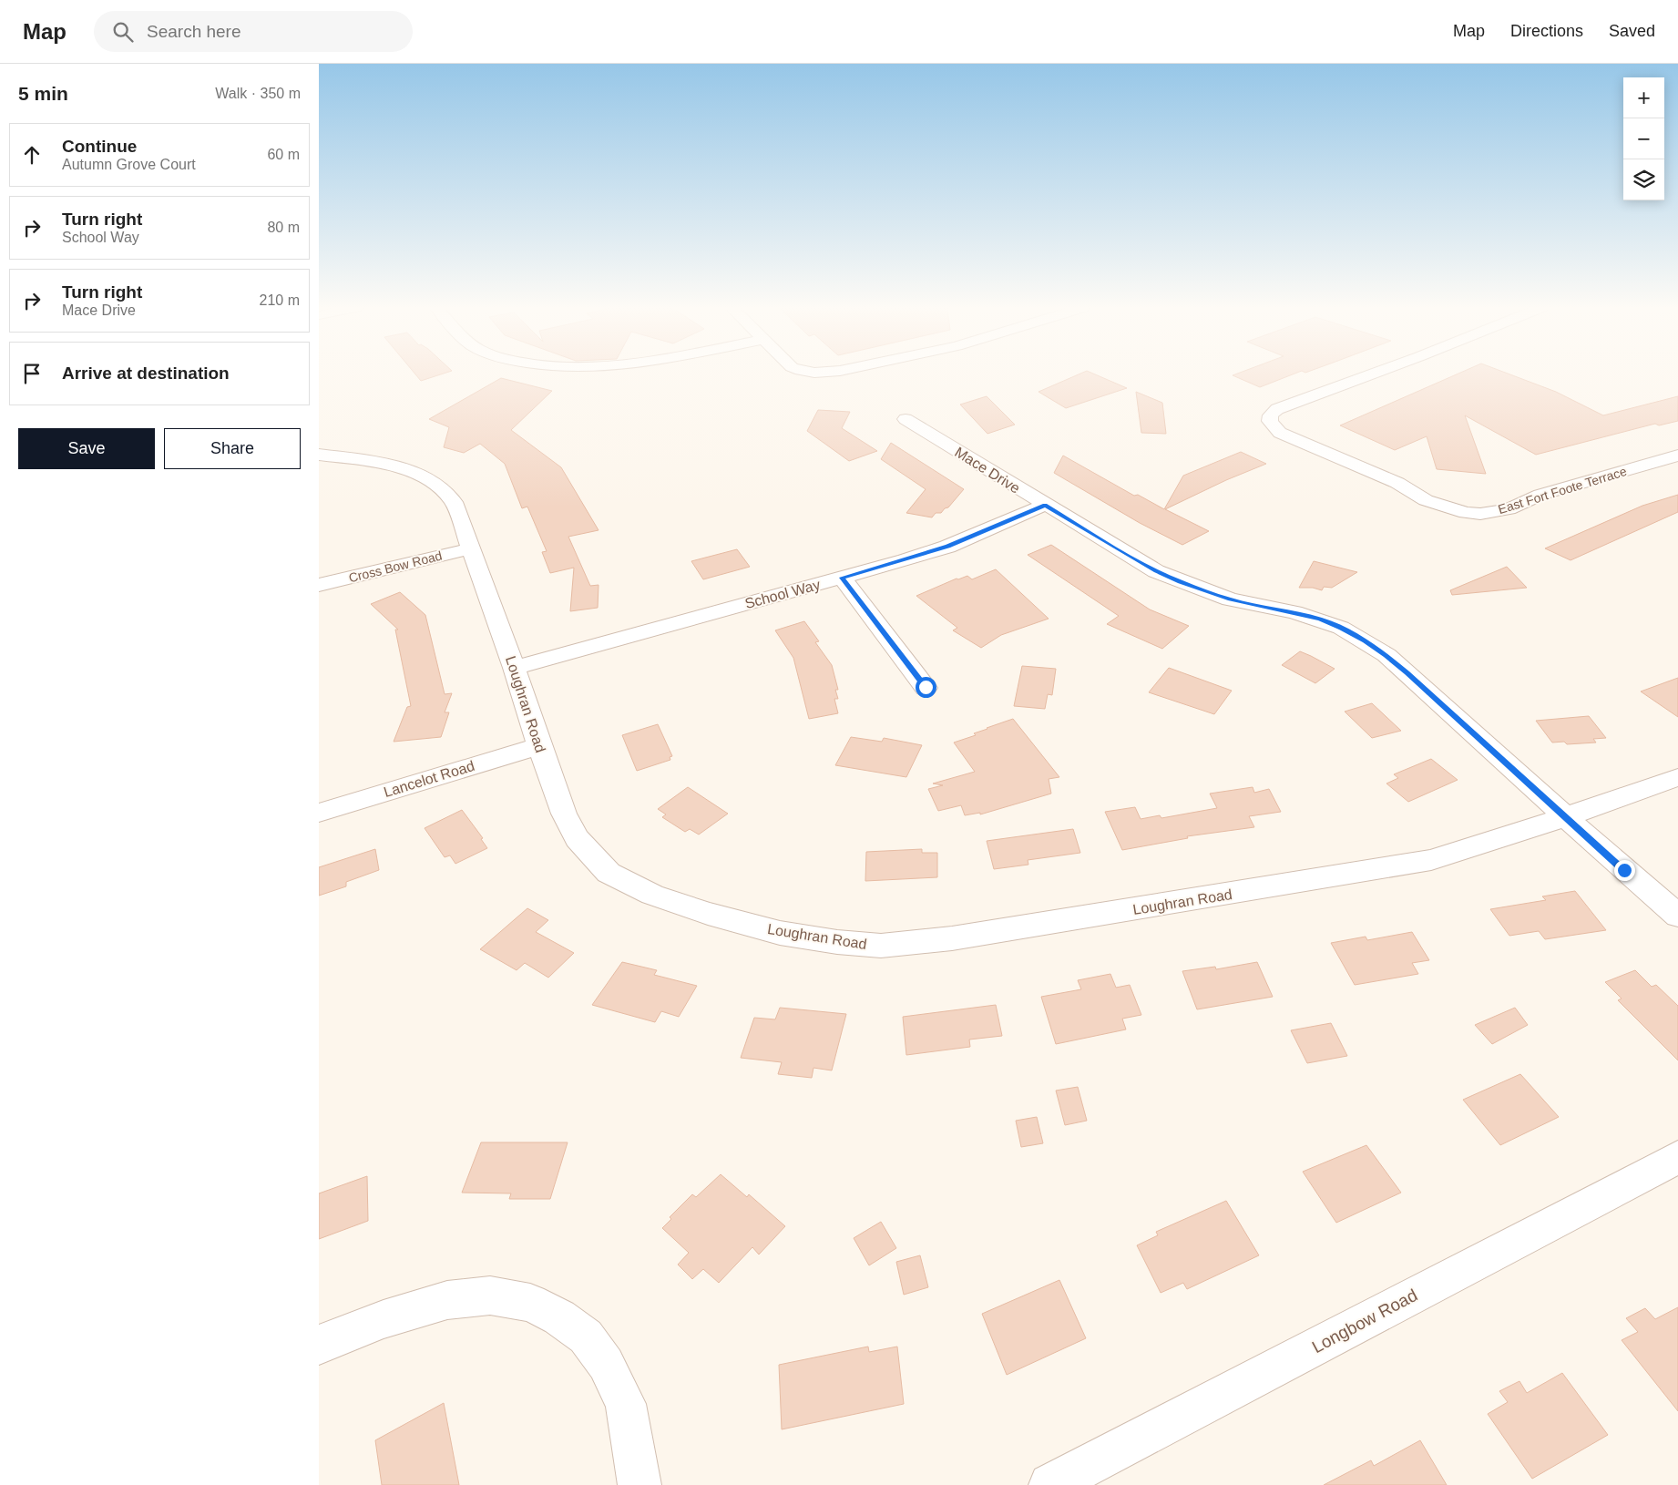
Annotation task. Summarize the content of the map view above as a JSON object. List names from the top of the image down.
{
  "streets": {
    "street": [
      "Mace Drive",
      "East Fort Foote Terrace",
      "Cross Bow Road",
      "School Way",
      "Loughran Road",
      "Lancelot Road",
      "Longbow Road"
    ]
  },
  "crossings": [
    ["Mace Drive", "School Way"],
    ["Mace Drive", "Loughran Road"],
    ["Cross Bow Road", "Loughran Road"],
    ["School Way", "Loughran Road"],
    ["Loughran Road", "Lancelot Road"]
  ],
  "page": {
    "header": "Map",
    "search": "Search here",
    "nav": ["Map", "Directions", "Saved"],
    "heading": ["5 min", "Walk · 350 m"],
    "map_buttons": ["+", "−"],
    "list": [
      ["Continue", "Autumn Grove Court", "60 m"],
      ["Turn right", "School Way", "80 m"],
      ["Turn right", "Mace Drive", "210 m"],
      "Arrive at destination"
    ],
    "buttons": ["Save", "Share"]
  }
}
